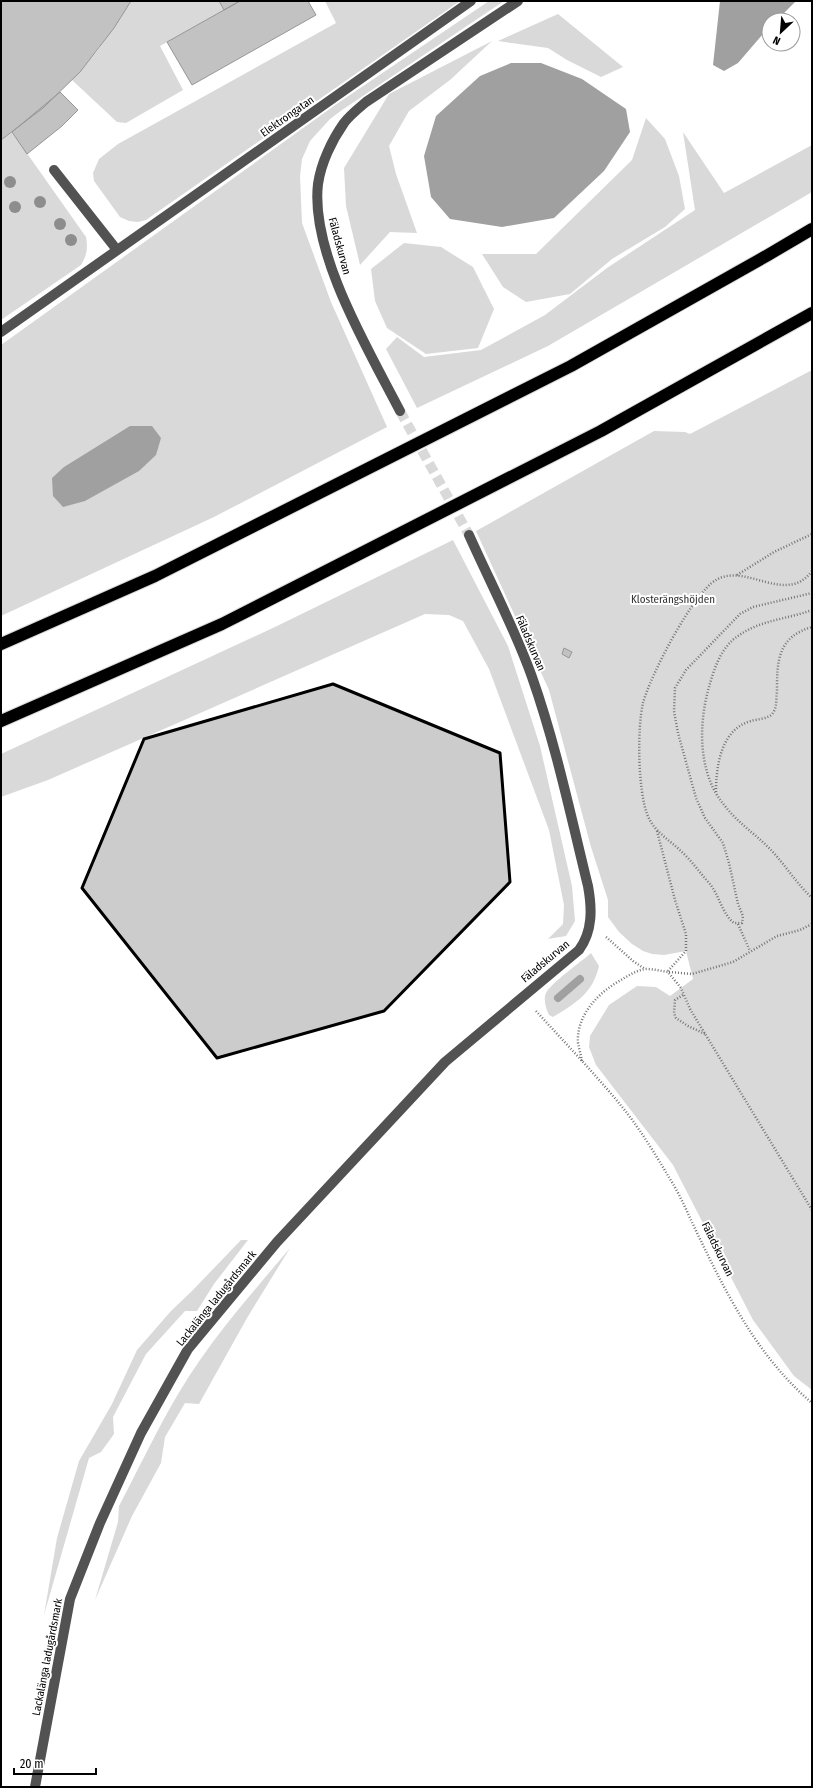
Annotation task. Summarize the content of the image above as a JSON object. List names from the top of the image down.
{
  "streets": {
    "street": ["Elektrongatan", "Fäladskurvan", "Lackalänga ladugårdsmark"]
  },
  "crossings": [
    ["Fäladskurvan", "Lackalänga ladugårdsmark"]
  ],
  "parks": ["Klosterängshöjden"],
  "scale_bar": "20 m",
  "north": "bottom left"
}
